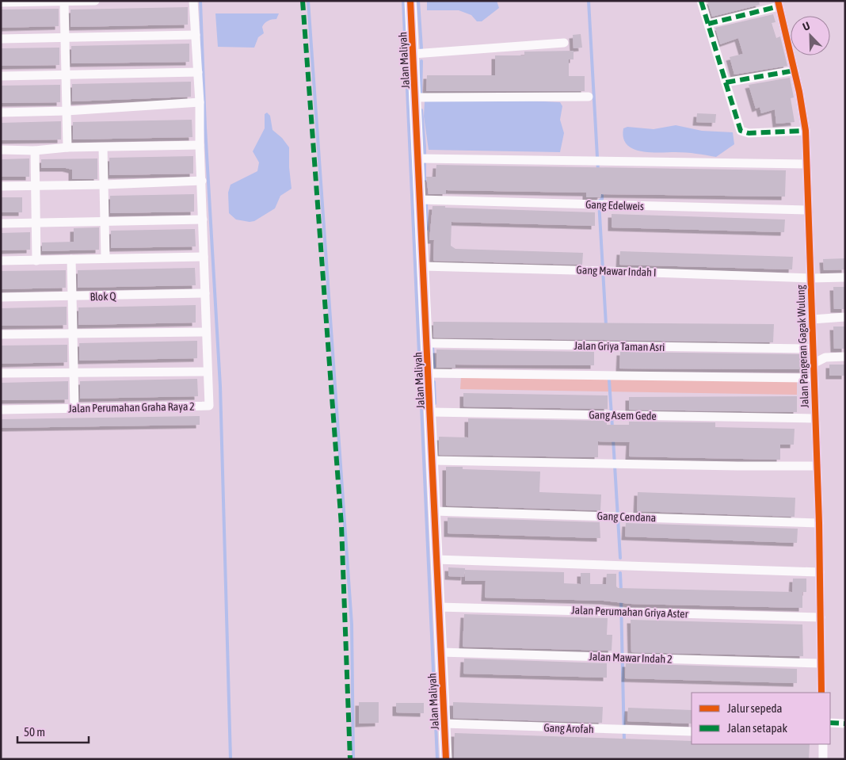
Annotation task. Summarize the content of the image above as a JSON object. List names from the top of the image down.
{
  "streets": {
    "street": [
      "Jalan Maliyah",
      "Gang Edelweis",
      "Gang Mawar Indah I",
      "Blok Q",
      "Jalan Griya Taman Asri",
      "Jalan Pangeran Gagak Wulung",
      "Jalan Perumahan Graha Raya 2",
      "Gang Asem Gede",
      "Gang Cendana",
      "Jalan Perumahan Griya Aster",
      "Jalan Mawar Indah 2",
      "Gang Arofah"
    ]
  },
  "crossings": [
    ["Jalan Maliyah", "Gang Edelweis"],
    ["Jalan Maliyah", "Gang Mawar Indah I"],
    ["Jalan Maliyah", "Jalan Griya Taman Asri"],
    ["Jalan Maliyah", "Gang Asem Gede"],
    ["Jalan Maliyah", "Gang Cendana"],
    ["Jalan Maliyah", "Jalan Perumahan Griya Aster"],
    ["Jalan Maliyah", "Jalan Mawar Indah 2"],
    ["Jalan Maliyah", "Gang Arofah"],
    ["Gang Edelweis", "Jalan Pangeran Gagak Wulung"],
    ["Gang Mawar Indah I", "Jalan Pangeran Gagak Wulung"],
    ["Blok Q", "Jalan Perumahan Graha Raya 2"],
    ["Jalan Griya Taman Asri", "Jalan Pangeran Gagak Wulung"],
    ["Jalan Pangeran Gagak Wulung", "Gang Asem Gede"],
    ["Jalan Pangeran Gagak Wulung", "Gang Cendana"],
    ["Jalan Pangeran Gagak Wulung", "Jalan Perumahan Griya Aster"],
    ["Jalan Pangeran Gagak Wulung", "Jalan Mawar Indah 2"]
  ],
  "legend": ["Jalur sepeda", "Jalan setapak"],
  "scale_bar": "50 m",
  "north": "top left"
}
